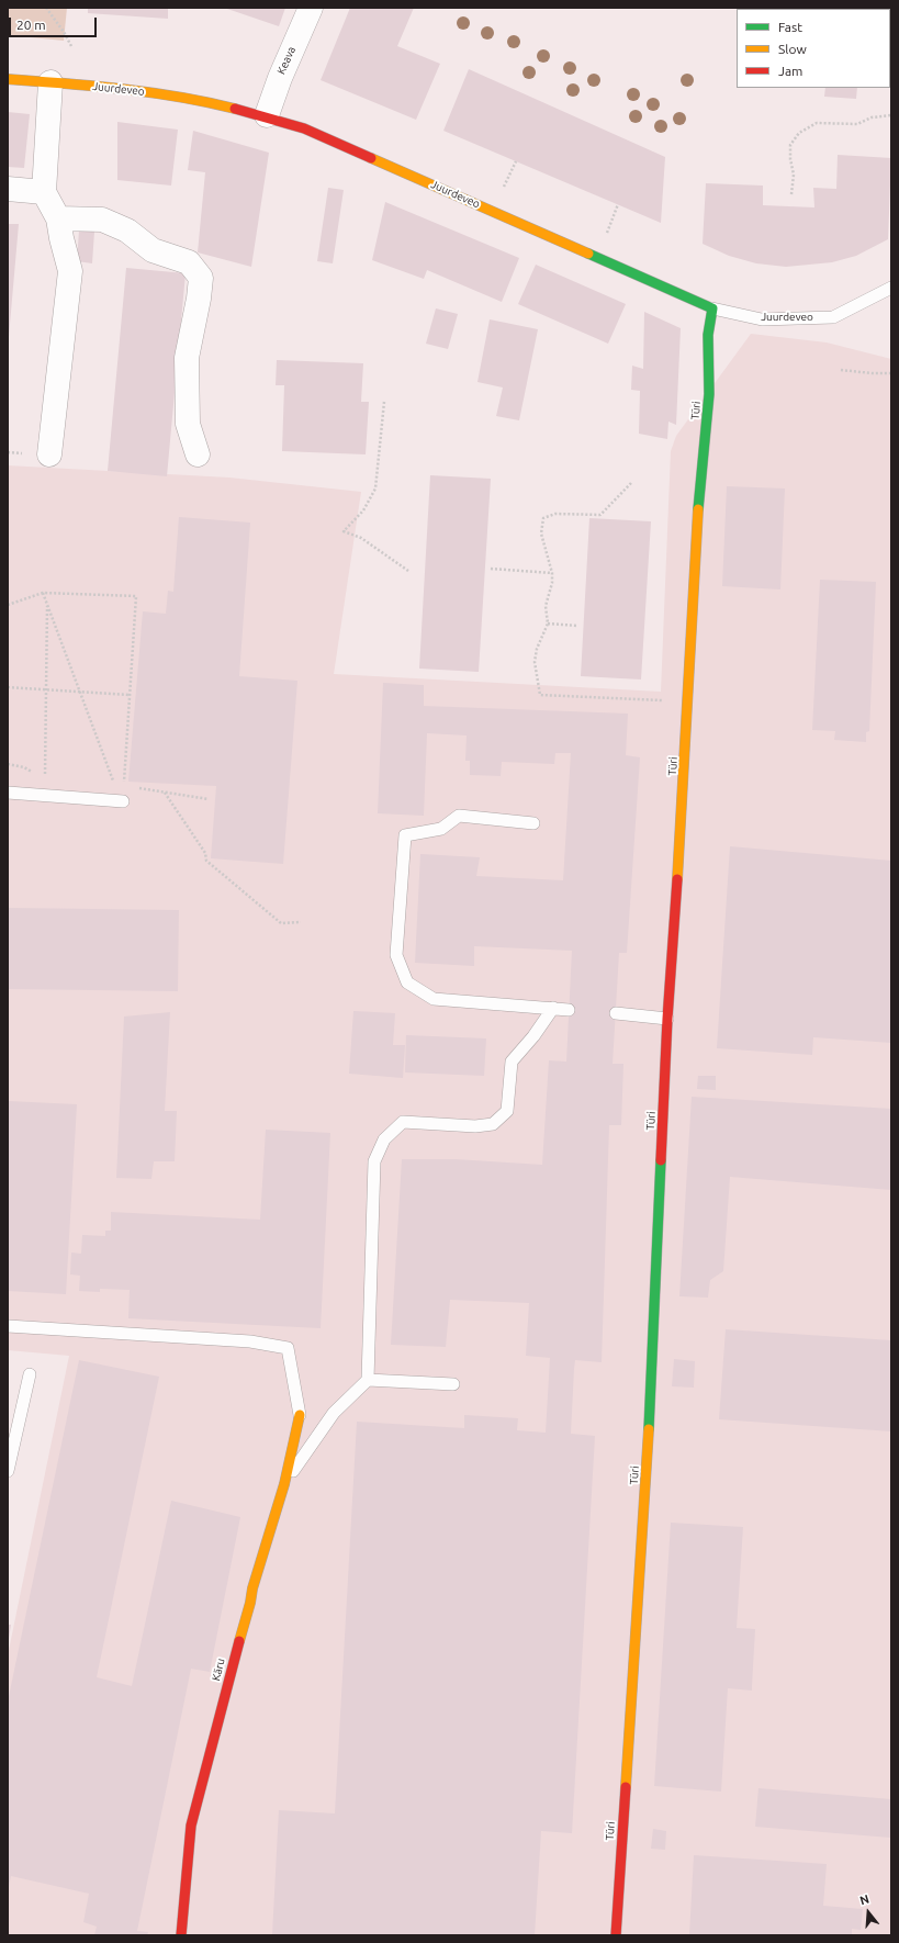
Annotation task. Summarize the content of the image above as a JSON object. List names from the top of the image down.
{
  "streets": {
    "street": [
      "Keava",
      "Juurdeveo",
      "Türi",
      "Käru"
    ]
  },
  "crossings": [
    ["Keava", "Juurdeveo"],
    ["Juurdeveo", "Türi"]
  ],
  "legend": ["Fast", "Slow", "Jam"],
  "scale_bar": "20 m",
  "north": "top"
}
